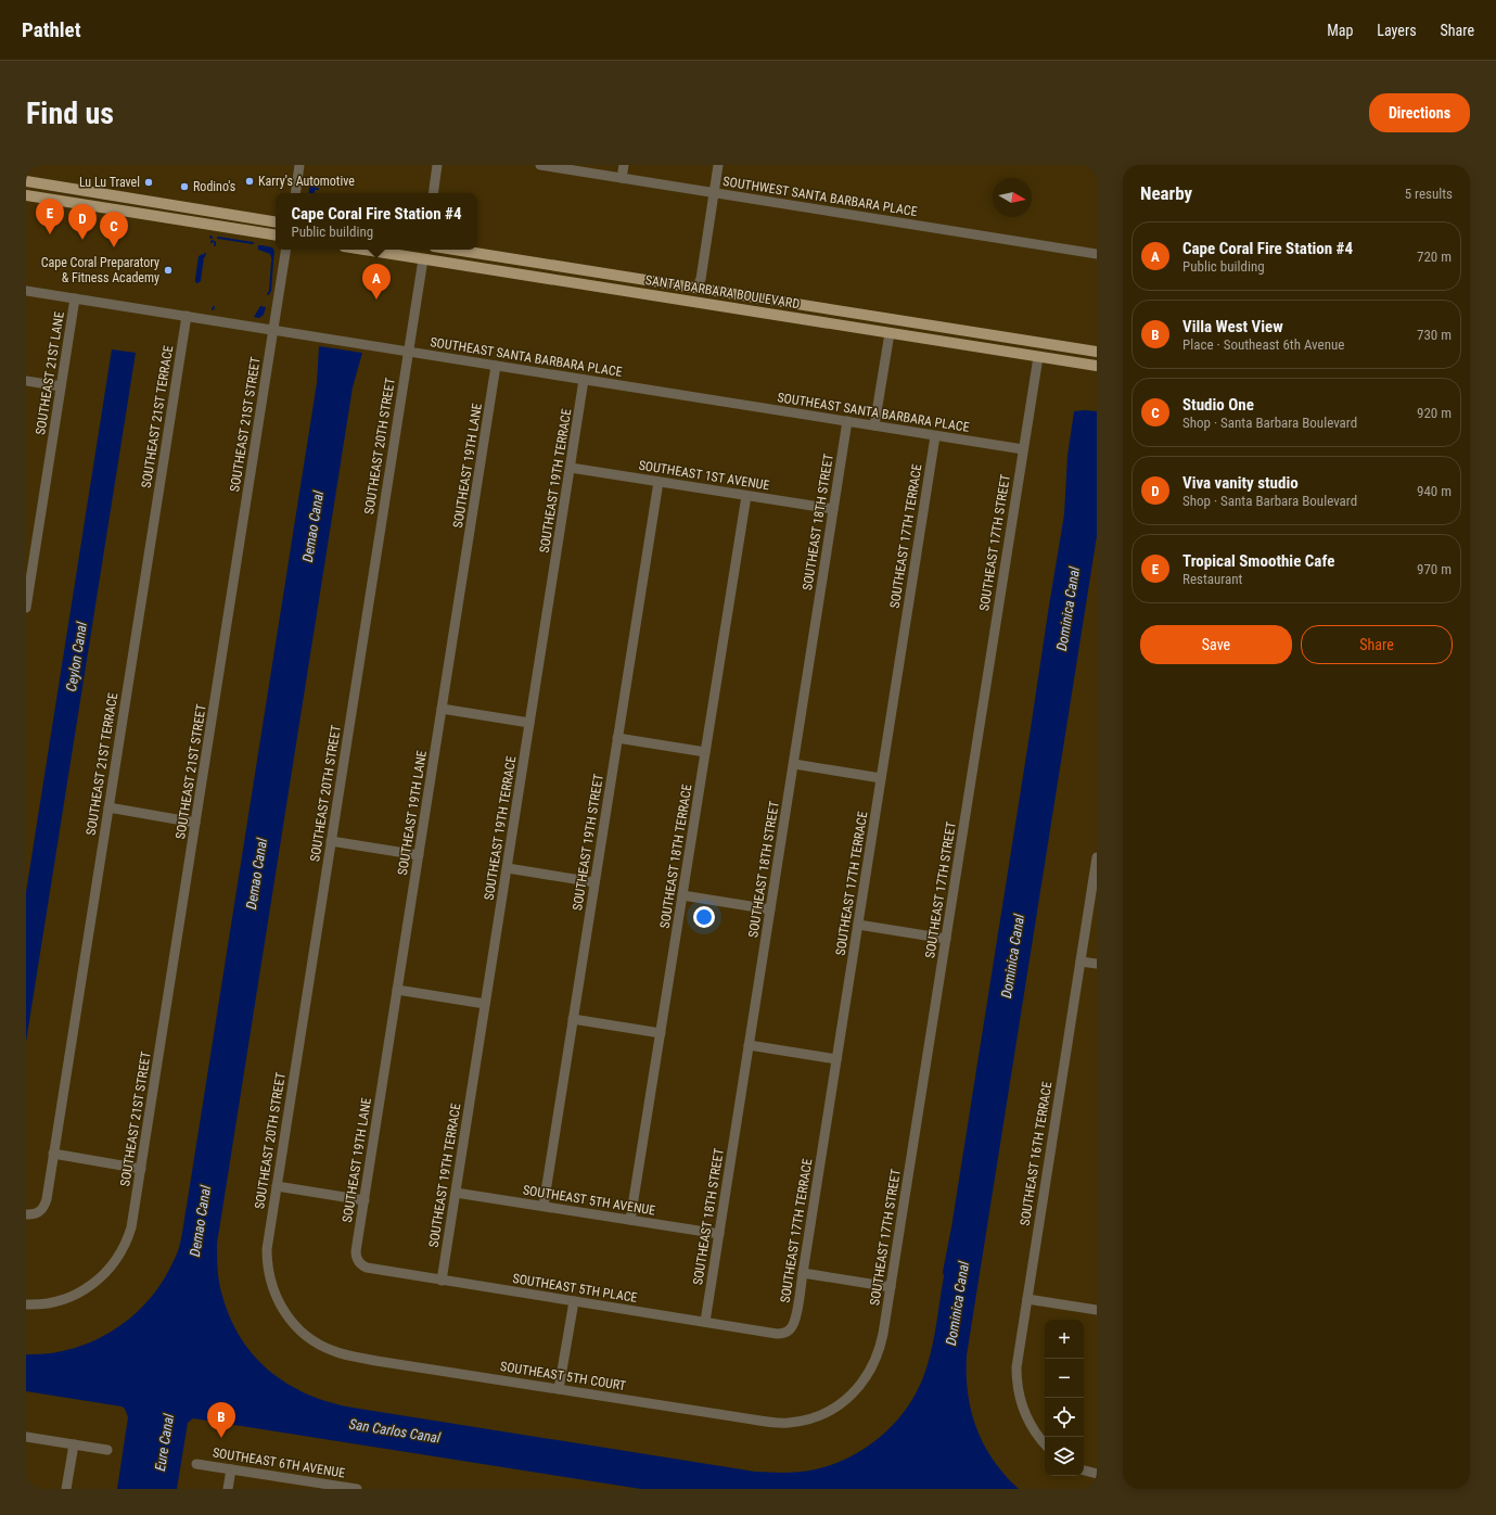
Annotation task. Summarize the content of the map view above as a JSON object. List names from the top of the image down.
{
  "streets": {
    "main road": ["SANTA BARBARA BOULEVARD"],
    "street": [
      "SOUTHWEST SANTA BARBARA PLACE",
      "SOUTHEAST SANTA BARBARA PLACE",
      "SOUTHEAST 21ST LANE",
      "SOUTHEAST 21ST TERRACE",
      "SOUTHEAST 21ST STREET",
      "SOUTHEAST 20TH STREET",
      "SOUTHEAST 19TH LANE",
      "SOUTHEAST 1ST AVENUE",
      "SOUTHEAST 19TH TERRACE",
      "SOUTHEAST 18TH STREET",
      "SOUTHEAST 17TH TERRACE",
      "SOUTHEAST 17TH STREET",
      "SOUTHEAST 19TH STREET",
      "SOUTHEAST 18TH TERRACE",
      "SOUTHEAST 16TH TERRACE",
      "SOUTHEAST 5TH AVENUE",
      "SOUTHEAST 5TH PLACE",
      "SOUTHEAST 5TH COURT",
      "SOUTHEAST 6TH AVENUE"
    ]
  },
  "crossings": [
    ["SANTA BARBARA BOULEVARD", "SOUTHEAST 20TH STREET"],
    ["SANTA BARBARA BOULEVARD", "SOUTHEAST 17TH STREET"],
    ["SOUTHEAST SANTA BARBARA PLACE", "SOUTHEAST 21ST LANE"],
    ["SOUTHEAST SANTA BARBARA PLACE", "SOUTHEAST 21ST TERRACE"],
    ["SOUTHEAST SANTA BARBARA PLACE", "SOUTHEAST 21ST STREET"],
    ["SOUTHEAST SANTA BARBARA PLACE", "SOUTHEAST 20TH STREET"],
    ["SOUTHEAST SANTA BARBARA PLACE", "SOUTHEAST 19TH LANE"],
    ["SOUTHEAST SANTA BARBARA PLACE", "SOUTHEAST 19TH TERRACE"],
    ["SOUTHEAST SANTA BARBARA PLACE", "SOUTHEAST 18TH STREET"],
    ["SOUTHEAST SANTA BARBARA PLACE", "SOUTHEAST 17TH TERRACE"],
    ["SOUTHEAST SANTA BARBARA PLACE", "SOUTHEAST 17TH STREET"],
    ["SOUTHEAST 20TH STREET", "SOUTHEAST 5TH COURT"],
    ["SOUTHEAST 19TH LANE", "SOUTHEAST 5TH PLACE"],
    ["SOUTHEAST 1ST AVENUE", "SOUTHEAST 19TH TERRACE"],
    ["SOUTHEAST 1ST AVENUE", "SOUTHEAST 18TH STREET"],
    ["SOUTHEAST 1ST AVENUE", "SOUTHEAST 19TH STREET"],
    ["SOUTHEAST 1ST AVENUE", "SOUTHEAST 18TH TERRACE"],
    ["SOUTHEAST 19TH TERRACE", "SOUTHEAST 5TH AVENUE"],
    ["SOUTHEAST 19TH TERRACE", "SOUTHEAST 5TH PLACE"],
    ["SOUTHEAST 18TH STREET", "SOUTHEAST 5TH AVENUE"],
    ["SOUTHEAST 18TH STREET", "SOUTHEAST 5TH PLACE"],
    ["SOUTHEAST 17TH TERRACE", "SOUTHEAST 5TH PLACE"],
    ["SOUTHEAST 17TH STREET", "SOUTHEAST 5TH COURT"],
    ["SOUTHEAST 19TH STREET", "SOUTHEAST 5TH AVENUE"],
    ["SOUTHEAST 18TH TERRACE", "SOUTHEAST 5TH AVENUE"]
  ],
  "water": [
    "Demao Canal",
    "Dominica Canal",
    "Ceylon Canal",
    "San Carlos Canal",
    "Eure Canal"
  ],
  "places": [
    "Karry's Automotive",
    "Lu Lu Travel",
    "Rodino's",
    "Cape Coral Preparatory & Fitness Academy"
  ],
  "north": "right",
  "page": {
    "header": "Pathlet",
    "nav": ["Map", "Layers", "Share"],
    "buttons": [
      "Directions",
      ["Save", "Share"]
    ],
    "title": "Find us",
    "heading": ["Nearby", "5 results"],
    "popup": ["Cape Coral Fire Station #4", "Public building"],
    "pins": [
      "E",
      "D",
      "C",
      "A",
      "B"
    ],
    "list": [
      {
        "mark": "A",
        "name": "Cape Coral Fire Station #4",
        "note": "Public building",
        "value": "720 m"
      },
      {
        "mark": "B",
        "name": "Villa West View",
        "note": "Place · Southeast 6th Avenue",
        "value": "730 m"
      },
      {
        "mark": "C",
        "name": "Studio One",
        "note": "Shop · Santa Barbara Boulevard",
        "value": "920 m"
      },
      {
        "mark": "D",
        "name": "Viva vanity studio",
        "note": "Shop · Santa Barbara Boulevard",
        "value": "940 m"
      },
      {
        "mark": "E",
        "name": "Tropical Smoothie Cafe",
        "note": "Restaurant",
        "value": "970 m"
      }
    ],
    "map_buttons": ["+", "−"]
  }
}
